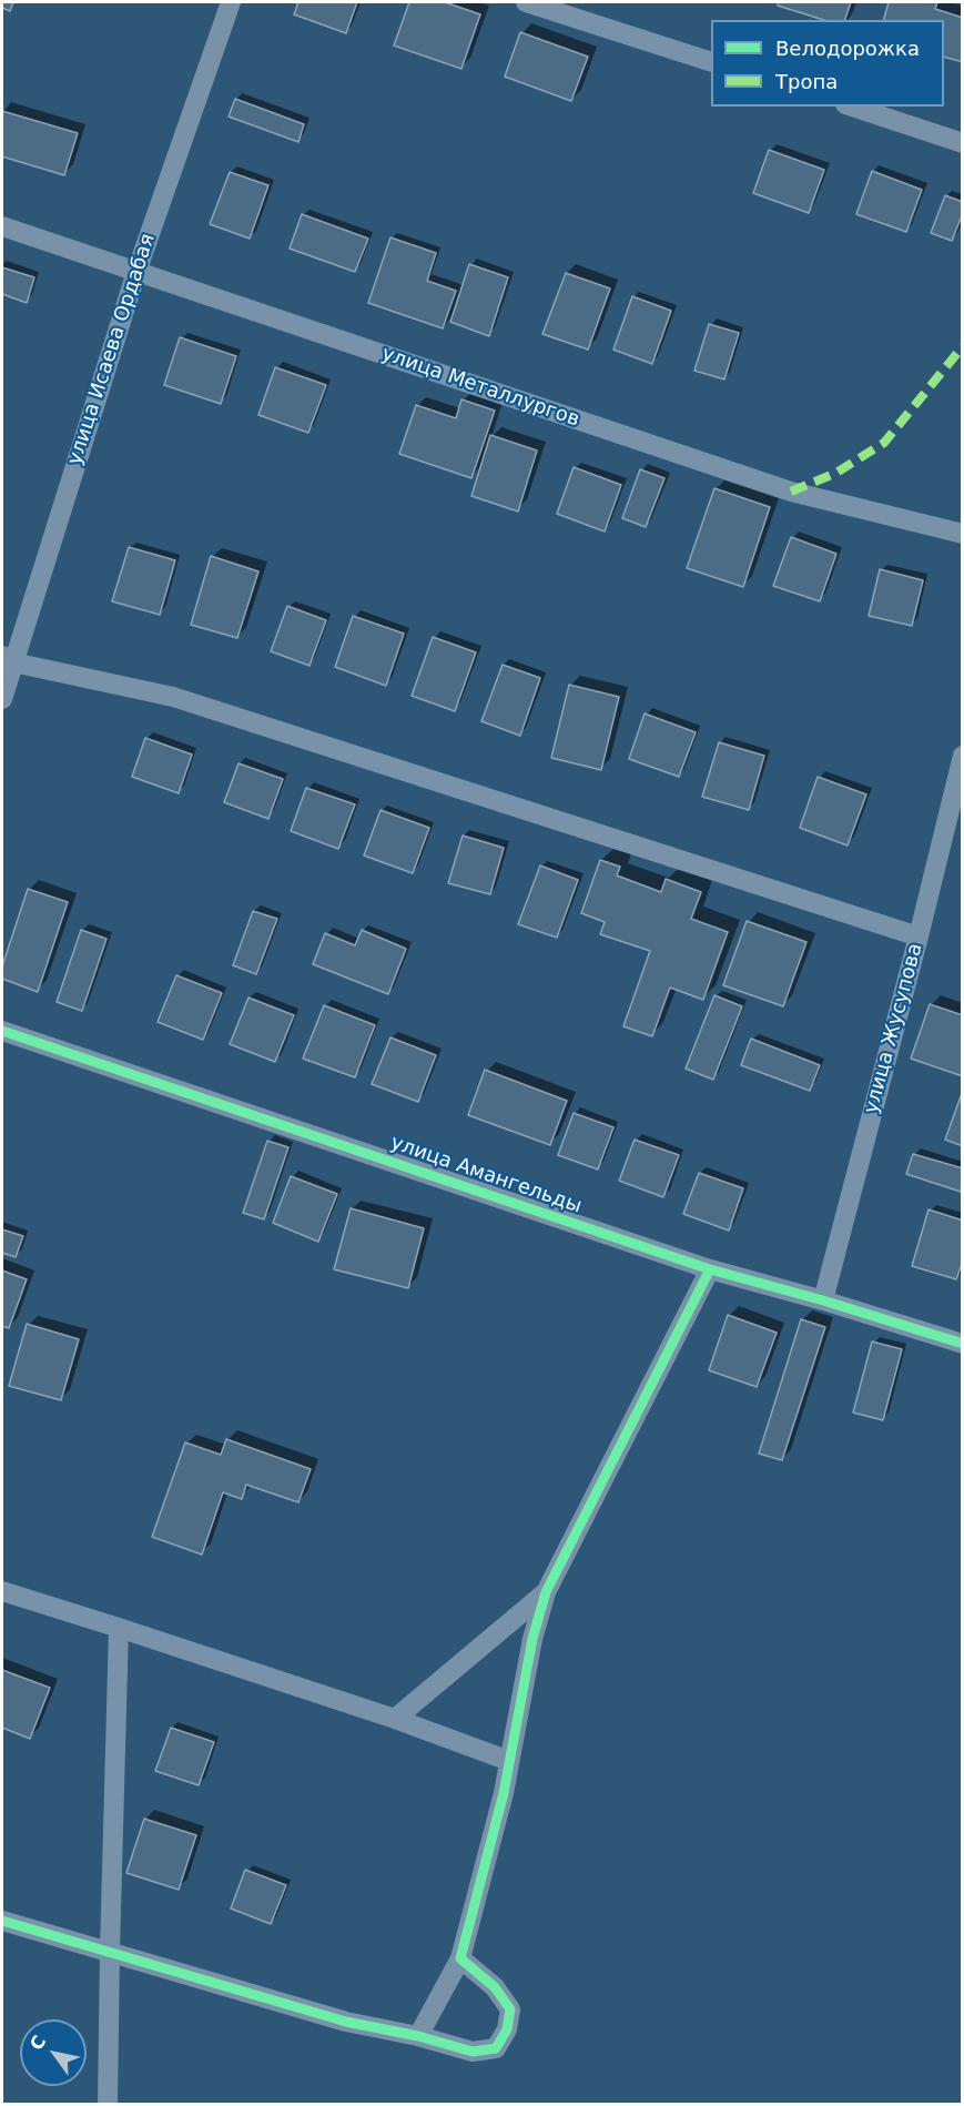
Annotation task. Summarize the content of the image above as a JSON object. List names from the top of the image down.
{
  "streets": {
    "street": [
      "улица Исаева Ордабая",
      "улица Металлургов",
      "улица Жусупова",
      "улица Амангельды"
    ]
  },
  "crossings": [
    ["улица Исаева Ордабая", "улица Металлургов"],
    ["улица Жусупова", "улица Амангельды"]
  ],
  "legend": ["Велодорожка", "Тропа"],
  "north": "top left"
}
